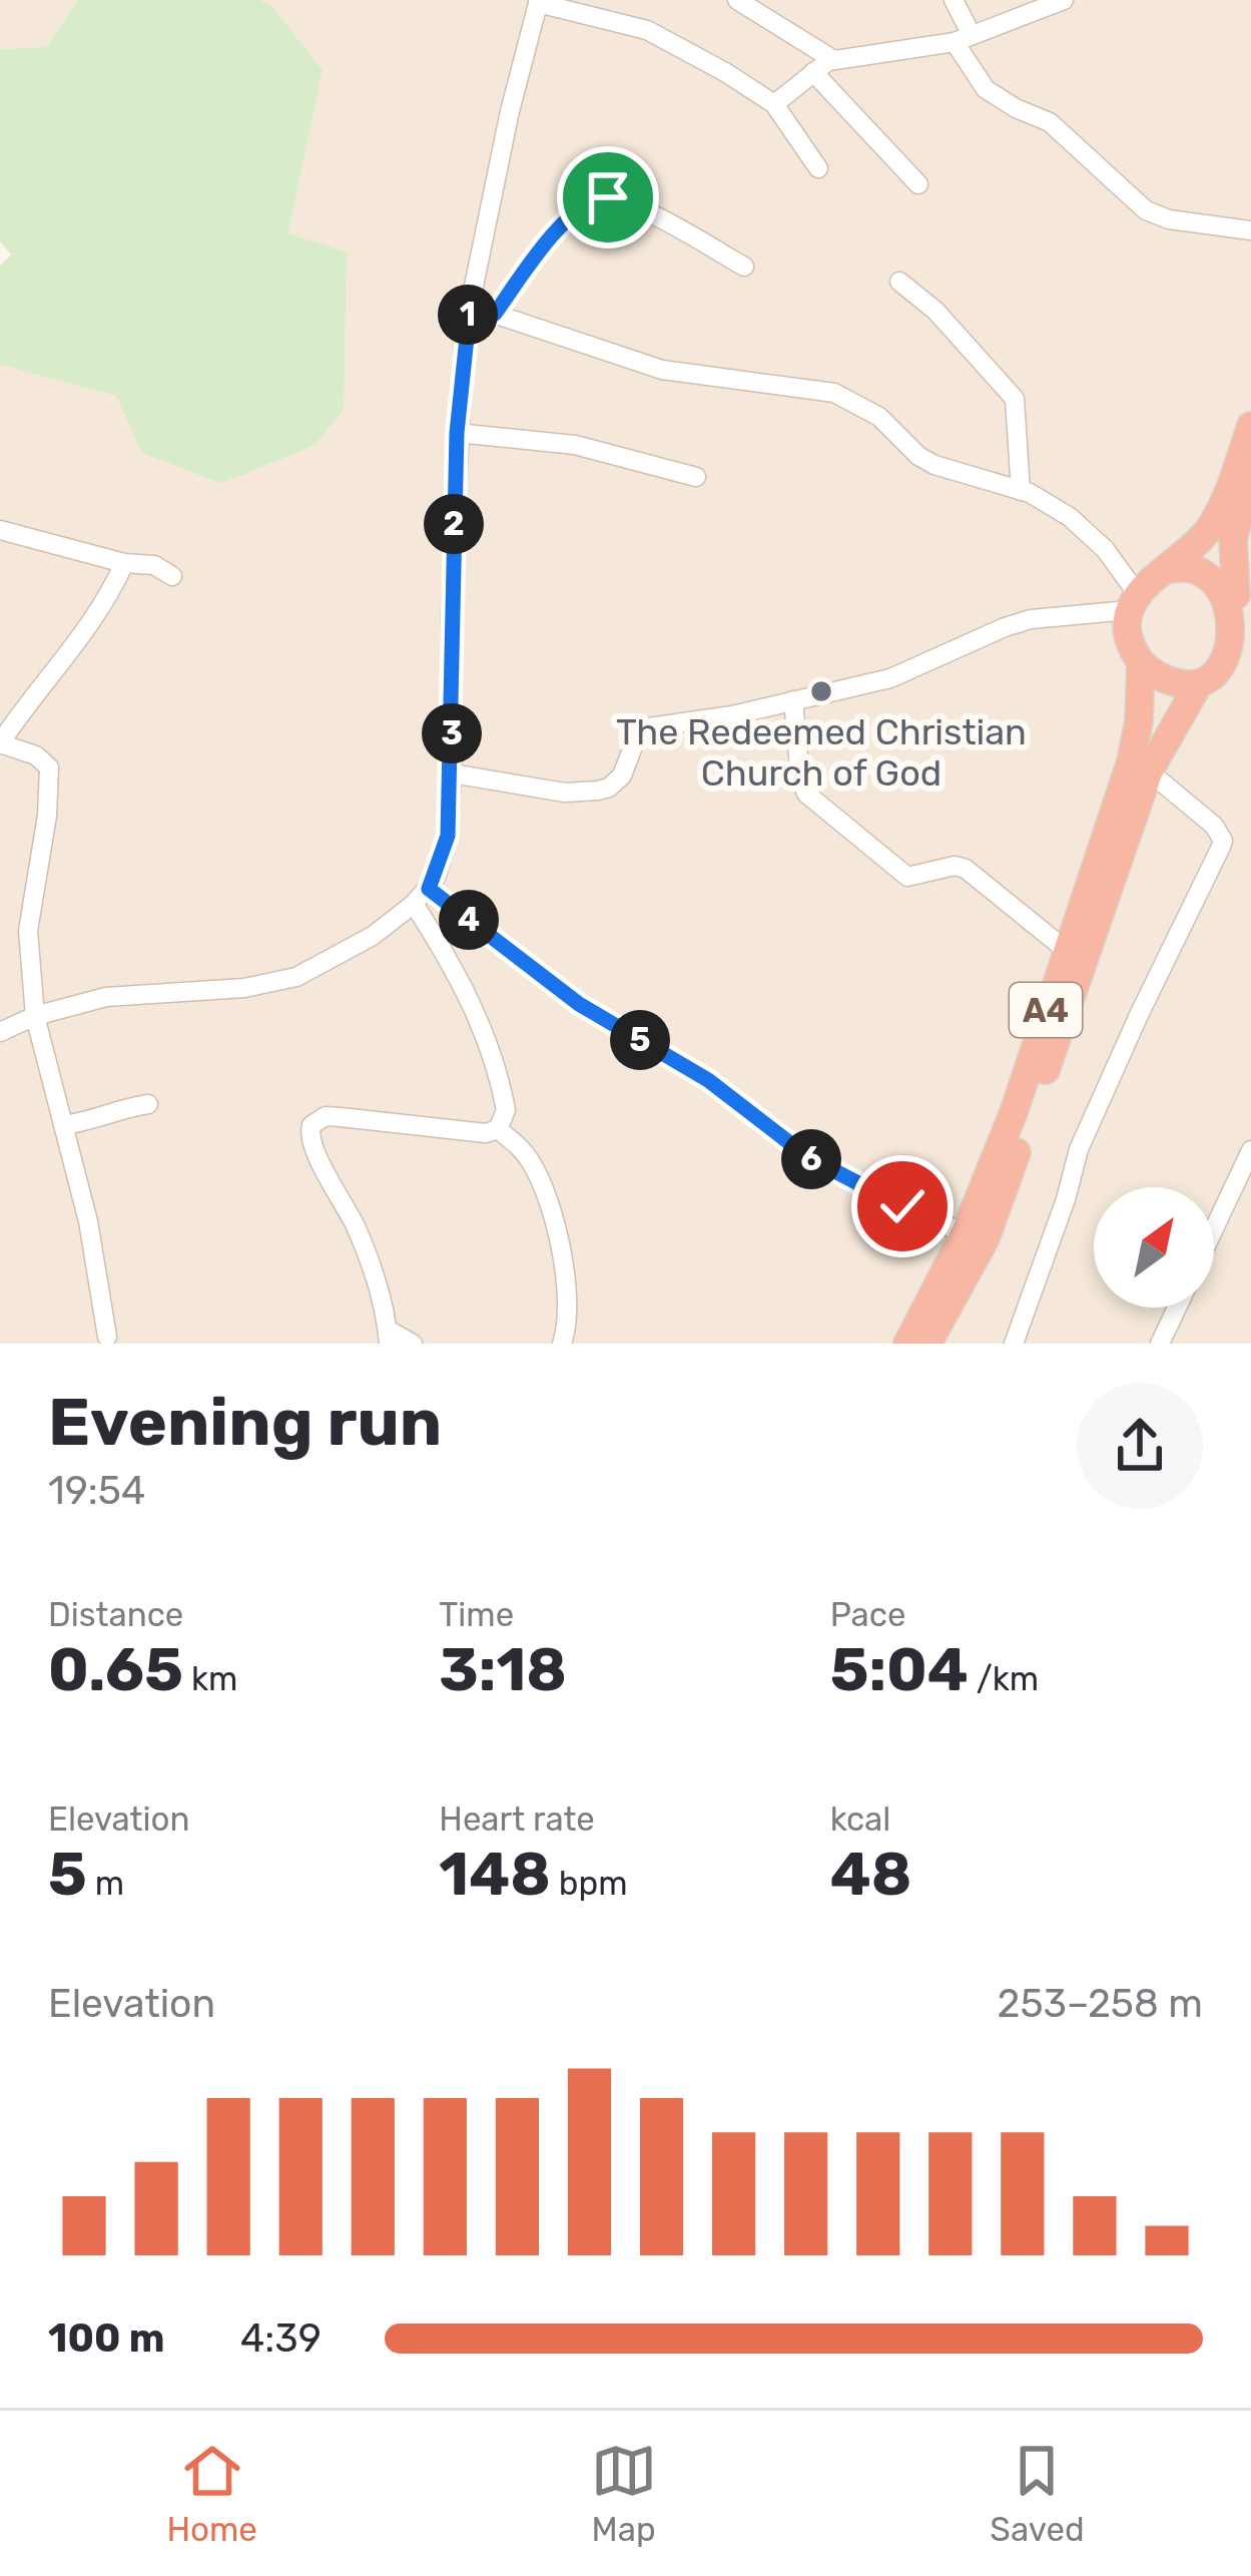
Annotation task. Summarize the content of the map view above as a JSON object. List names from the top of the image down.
{
  "streets": {
    "highway": ["A4"]
  },
  "places": ["The Redeemed Christian Church of God"],
  "north": "top right",
  "page": {
    "pins": [
      "1",
      "2",
      "3",
      "4",
      "5",
      "6"
    ],
    "heading": ["Evening run", "19:54"],
    "stats": [
      ["Distance", "0.65 km"],
      ["Time", "3:18"],
      ["Pace", "5:04 /km"],
      ["Elevation", "5 m"],
      ["Heart rate", "148 bpm"],
      ["kcal", "48"]
    ],
    "chart": ["Elevation", "253–258 m"],
    "list": [
      {
        "name": "100 m",
        "note": "4:39"
      }
    ],
    "tabs": ["Home", "Map", "Saved"]
  }
}
